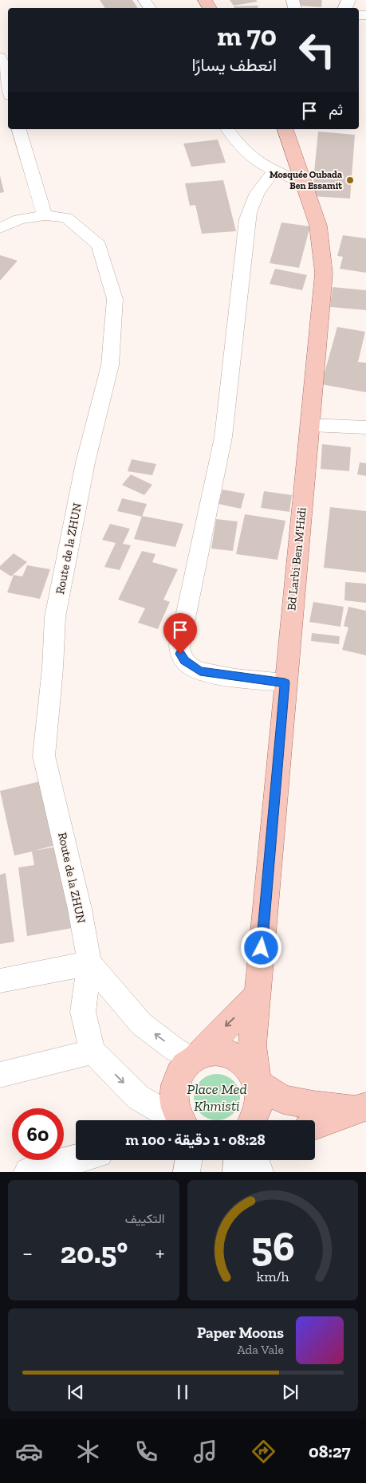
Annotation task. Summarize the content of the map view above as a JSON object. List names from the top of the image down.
{
  "streets": {
    "main road": ["Bd Larbi Ben M'Hidi"],
    "street": ["Route de la ZHUN"]
  },
  "parks": ["Place Med Khmisti"],
  "places": ["Mosquée Oubada Ben Essamit"],
  "page": {
    "turn": ["70 m", "انعطف يسارًا"],
    "then": "ثم",
    "limit": "60",
    "trip": "08:28 · 1 دقيقة · 100 m",
    "tile": "التكييف",
    "heat": ["−", "20.5°", "+"],
    "song": ["Paper Moons", "Ada Vale"],
    "tabs": "08:27",
    "gauge": ["56", "km/h"]
  }
}
